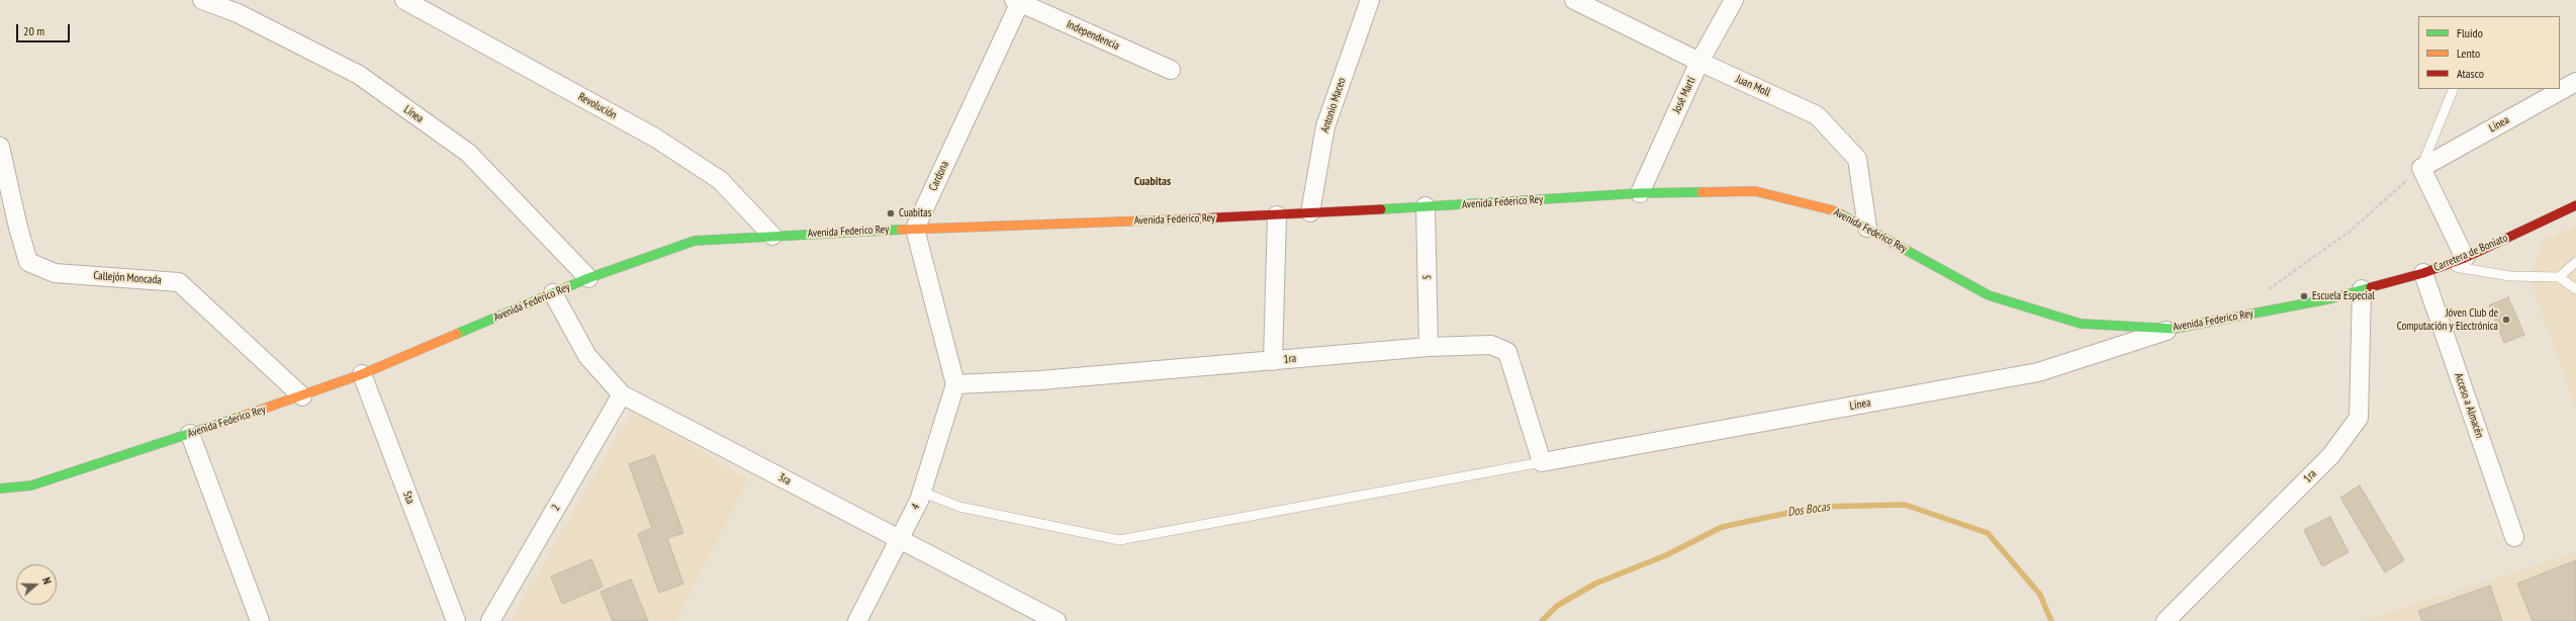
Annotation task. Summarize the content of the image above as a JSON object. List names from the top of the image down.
{
  "streets": {
    "main road": ["Avenida Federico Rey", "Carretera de Boniato"],
    "street": [
      "Independencia",
      "Juan Moll",
      "José Martí",
      "Antonio Maceo",
      "Revolución",
      "Línea",
      "Cardona",
      "5",
      "Callejón Moncada",
      "1ra",
      "Acceso a Almacén",
      "3ra",
      "5ta",
      "4",
      "2"
    ]
  },
  "crossings": [
    ["Independencia", "Cardona"],
    ["Juan Moll", "José Martí"],
    ["Juan Moll", "Avenida Federico Rey"],
    ["José Martí", "Avenida Federico Rey"],
    ["Antonio Maceo", "Avenida Federico Rey"],
    ["Revolución", "Avenida Federico Rey"],
    ["Línea", "Avenida Federico Rey"],
    ["Línea", "1ra"],
    ["Cardona", "Avenida Federico Rey"],
    ["Avenida Federico Rey", "Carretera de Boniato"],
    ["Avenida Federico Rey", "5"],
    ["Avenida Federico Rey", "Callejón Moncada"],
    ["Avenida Federico Rey", "1ra"],
    ["Avenida Federico Rey", "3ra"],
    ["Avenida Federico Rey", "5ta"],
    ["Carretera de Boniato", "1ra"],
    ["Carretera de Boniato", "Acceso a Almacén"],
    ["5", "1ra"],
    ["1ra", "4"],
    ["3ra", "4"],
    ["3ra", "2"]
  ],
  "districts": ["Cuabitas"],
  "water": ["Dos Bocas"],
  "places": ["Cuabitas", "Escuela Especial", "Jóven Club de Computación y Electrónica"],
  "legend": ["Fluido", "Lento", "Atasco"],
  "scale_bar": "20 m",
  "north": "right"
}
